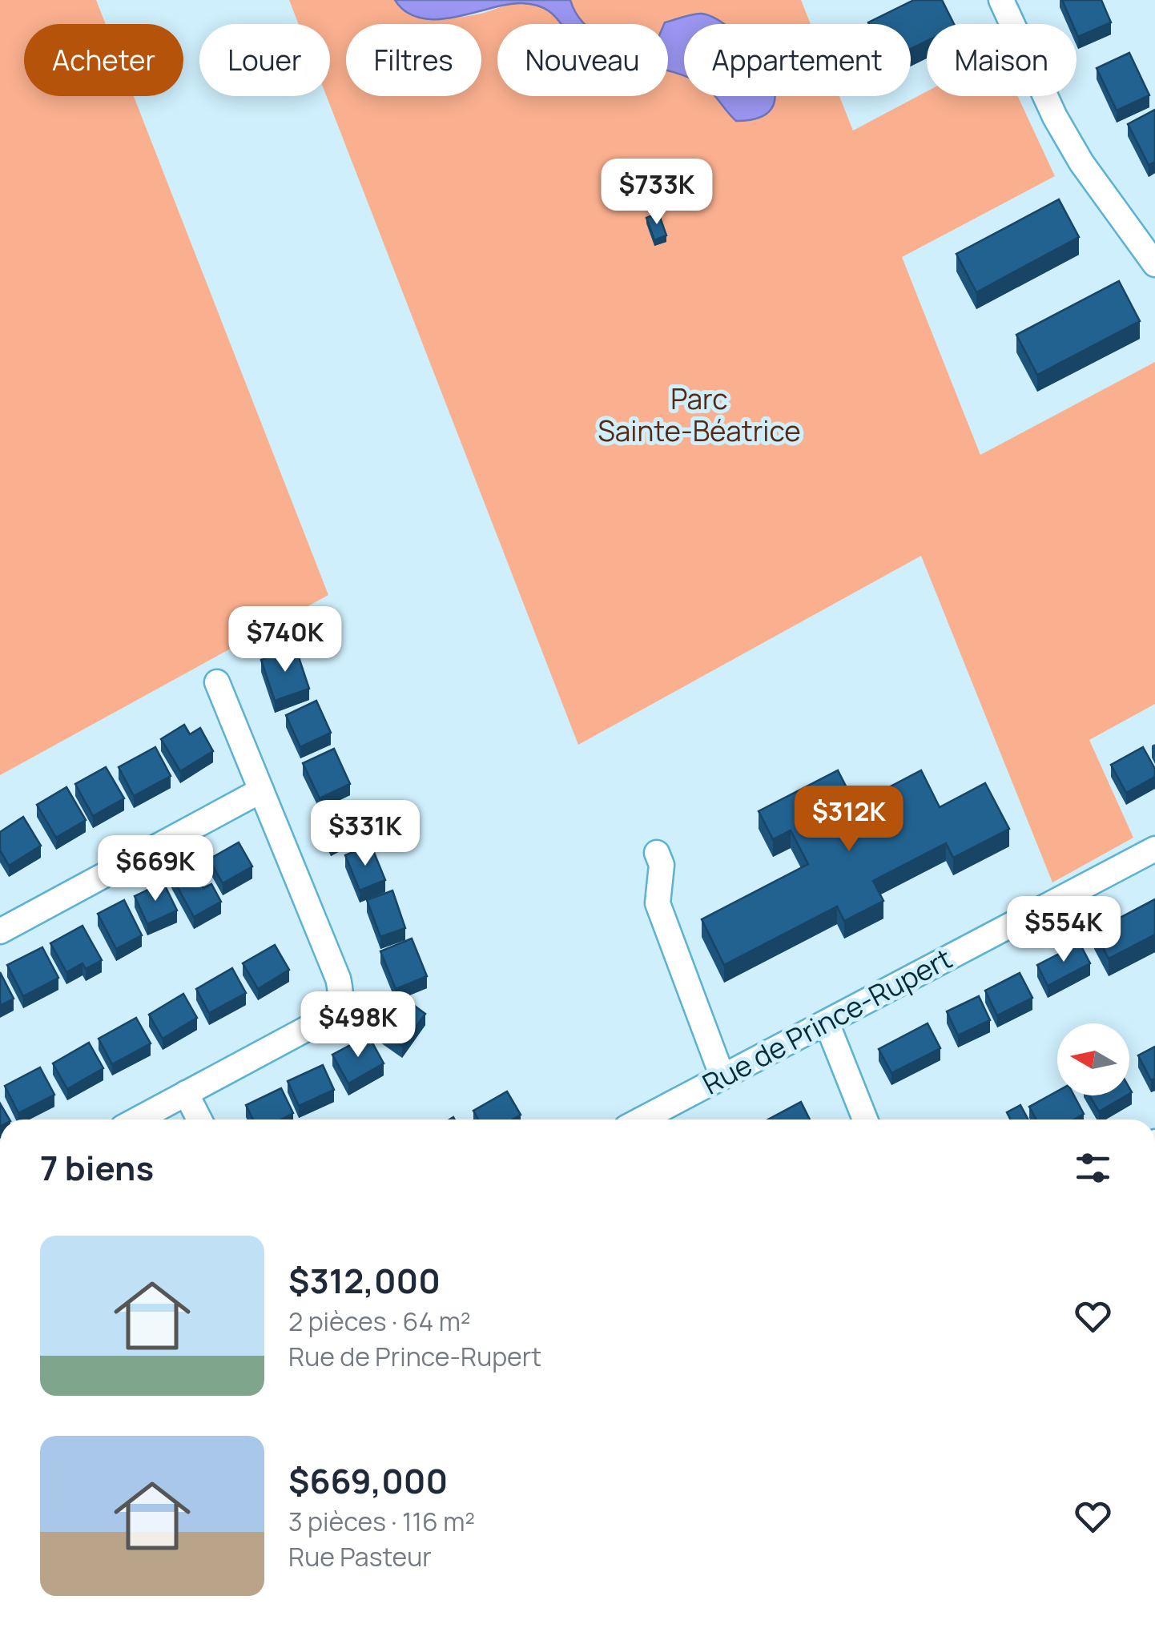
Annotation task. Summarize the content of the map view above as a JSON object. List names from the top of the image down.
{
  "streets": {
    "street": ["Rue de Prince-Rupert"]
  },
  "parks": ["Parc Sainte-Béatrice"],
  "north": "left",
  "page": {
    "chip": [
      "Acheter",
      "Louer",
      "Filtres",
      "Nouveau",
      "Appartement",
      "Maison"
    ],
    "price": [
      "$733K",
      "$740K",
      "$312K",
      "$331K",
      "$669K",
      "$554K",
      "$498K"
    ],
    "heading": "7 biens",
    "list": [
      {
        "name": "$312,000",
        "note": "2 pièces · 64 m² · Rue de Prince-Rupert"
      },
      {
        "name": "$669,000",
        "note": "3 pièces · 116 m² · Rue Pasteur"
      }
    ]
  }
}
